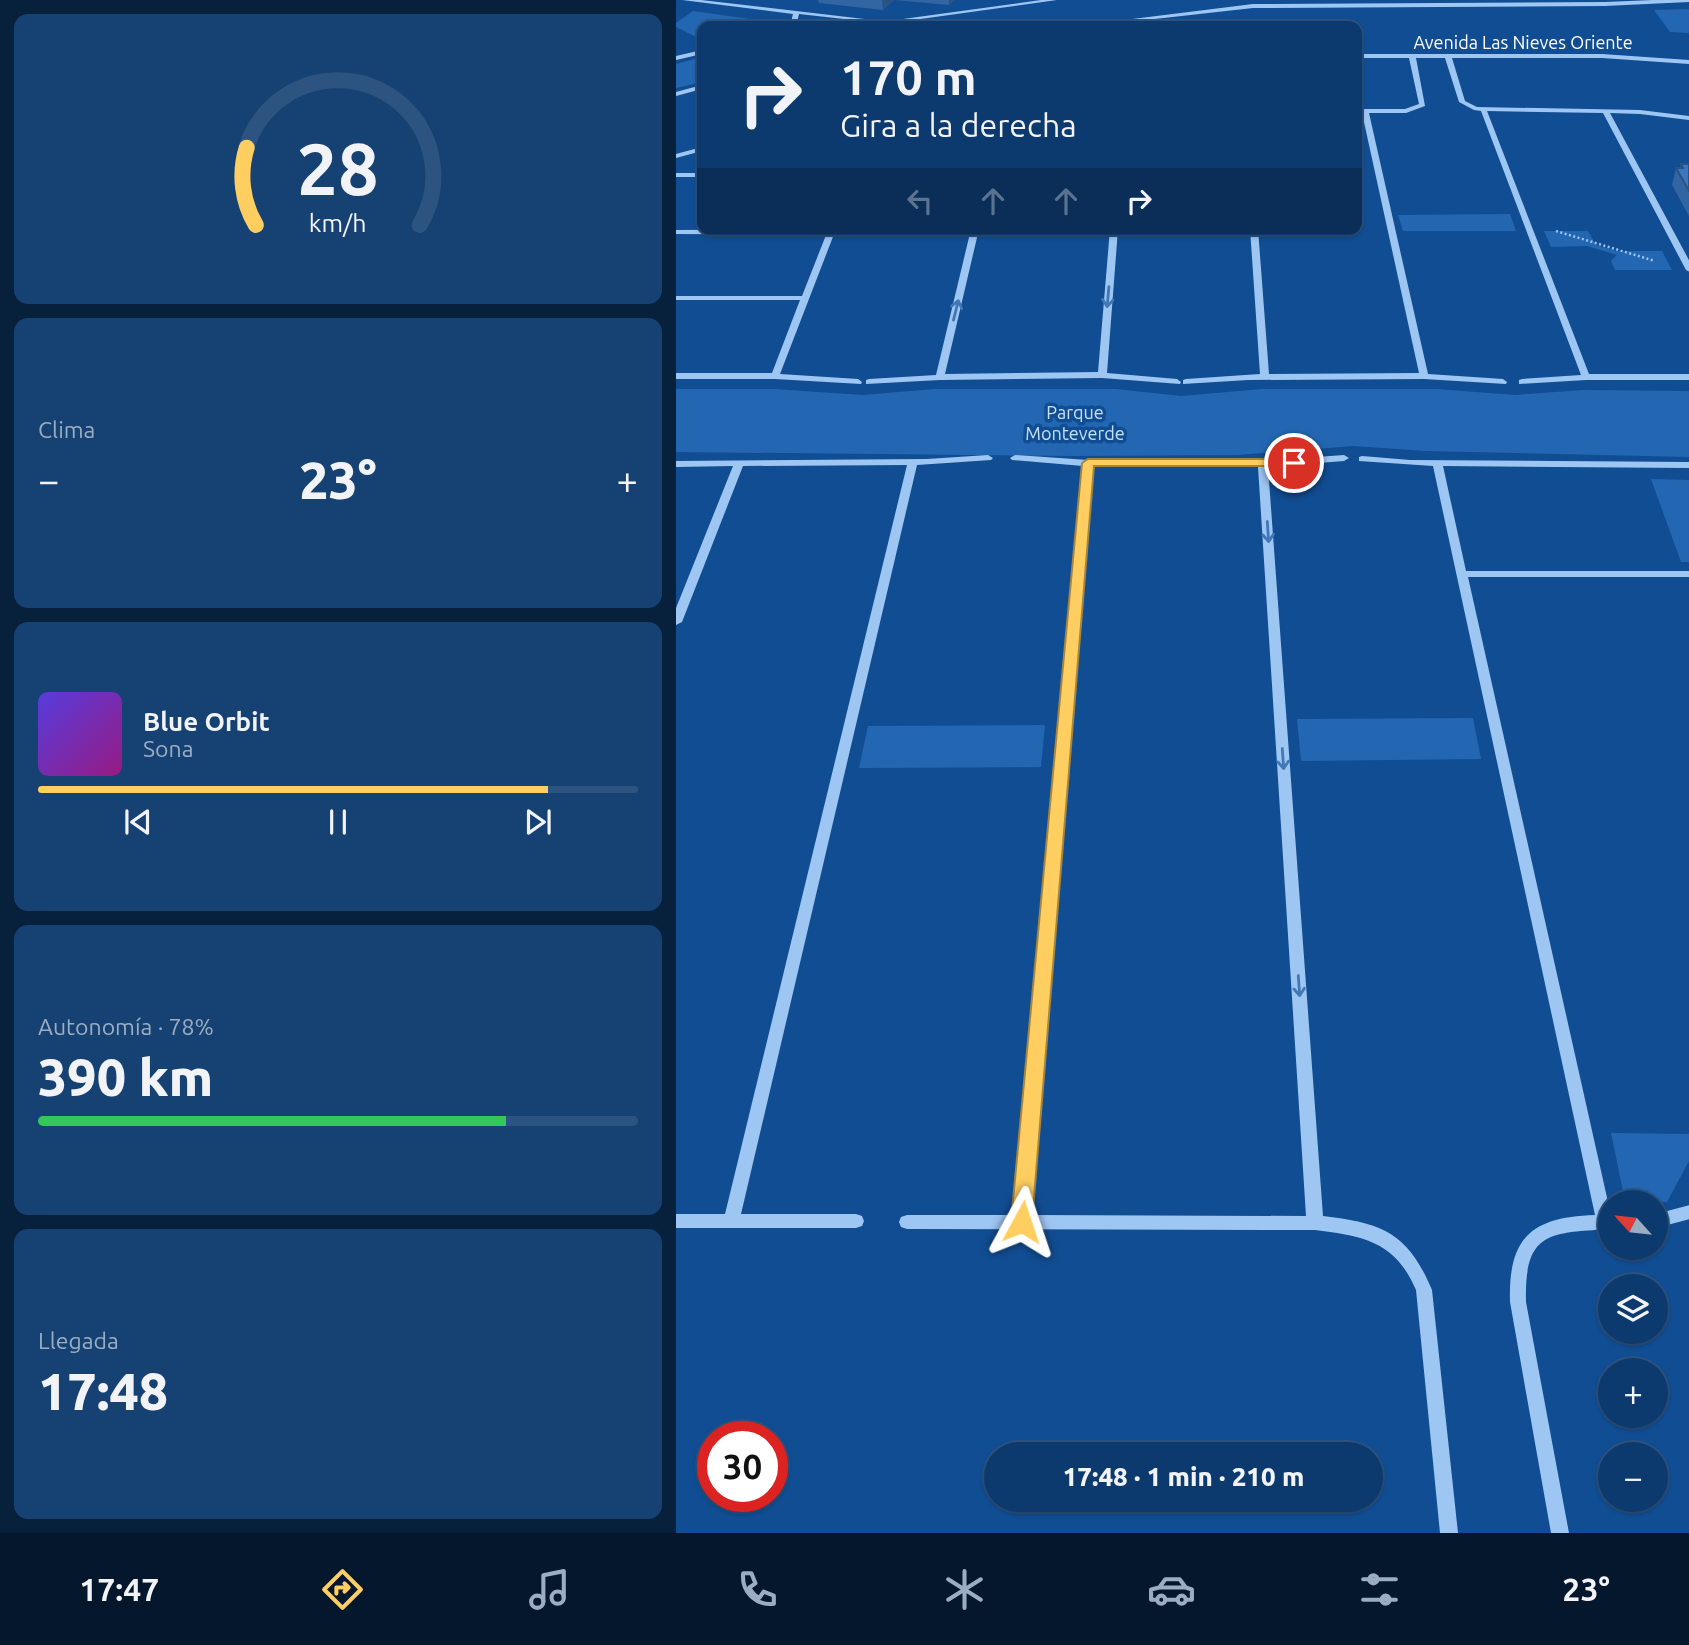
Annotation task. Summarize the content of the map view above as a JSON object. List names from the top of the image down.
{
  "streets": {
    "street": ["Avenida Las Nieves Oriente"]
  },
  "parks": ["Parque Monteverde"],
  "north": "top left",
  "page": {
    "turn": ["170 m", "Gira a la derecha"],
    "tile": [
      "Clima",
      ["Autonomía · 78%", "390 km"],
      ["Llegada", "17:48"]
    ],
    "heat": ["−", "23°", "+"],
    "song": ["Blue Orbit", "Sona"],
    "map_buttons": ["+", "−"],
    "limit": "30",
    "trip": "17:48 · 1 min · 210 m",
    "tabs": ["17:47", "23°"],
    "gauge": ["28", "km/h"]
  }
}
